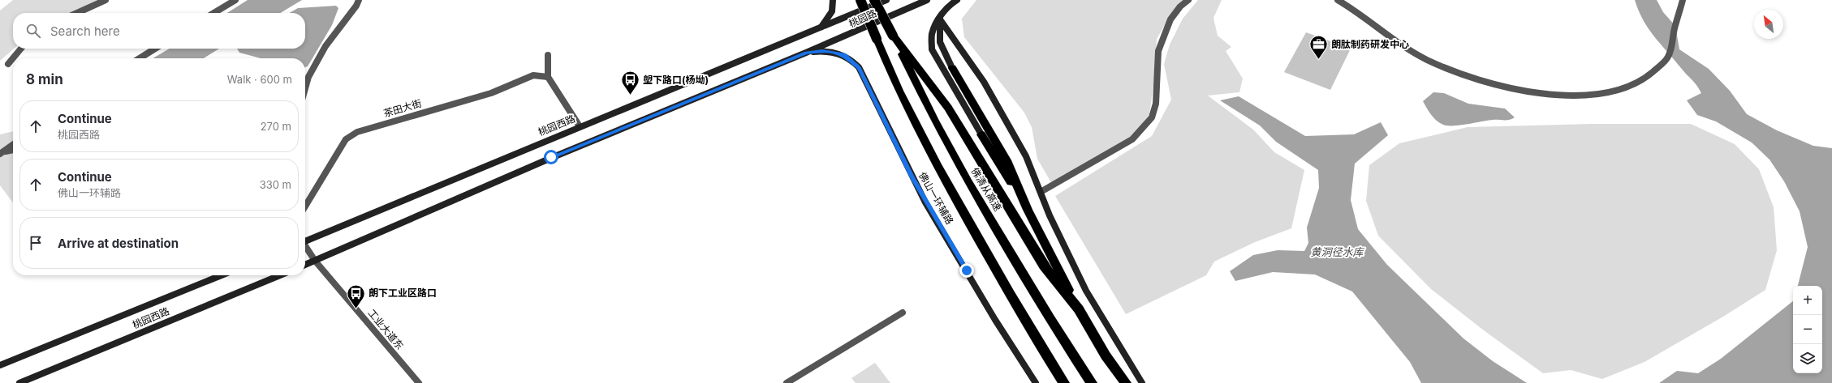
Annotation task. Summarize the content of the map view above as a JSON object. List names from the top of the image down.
{
  "streets": {
    "highway": ["佛清从高速"],
    "main road": ["桃园路", "桃园西路", "佛山一环辅路"],
    "street": ["茶田大街", "工业大道东"]
  },
  "crossings": [
    ["桃园路", "桃园西路"],
    ["桃园路", "佛山一环辅路"]
  ],
  "water": ["黄洞径水库"],
  "places": {
    "office": ["朗肽制药研发中心"],
    "bus stop": ["塱下路口(杨坳)", "朗下工业区路口"]
  },
  "north": "top left",
  "page": {
    "search": "Search here",
    "heading": ["8 min", "Walk · 600 m"],
    "list": [
      ["Continue", "桃园西路", "270 m"],
      ["Continue", "佛山一环辅路", "330 m"],
      "Arrive at destination"
    ],
    "map_buttons": ["+", "−"]
  }
}
